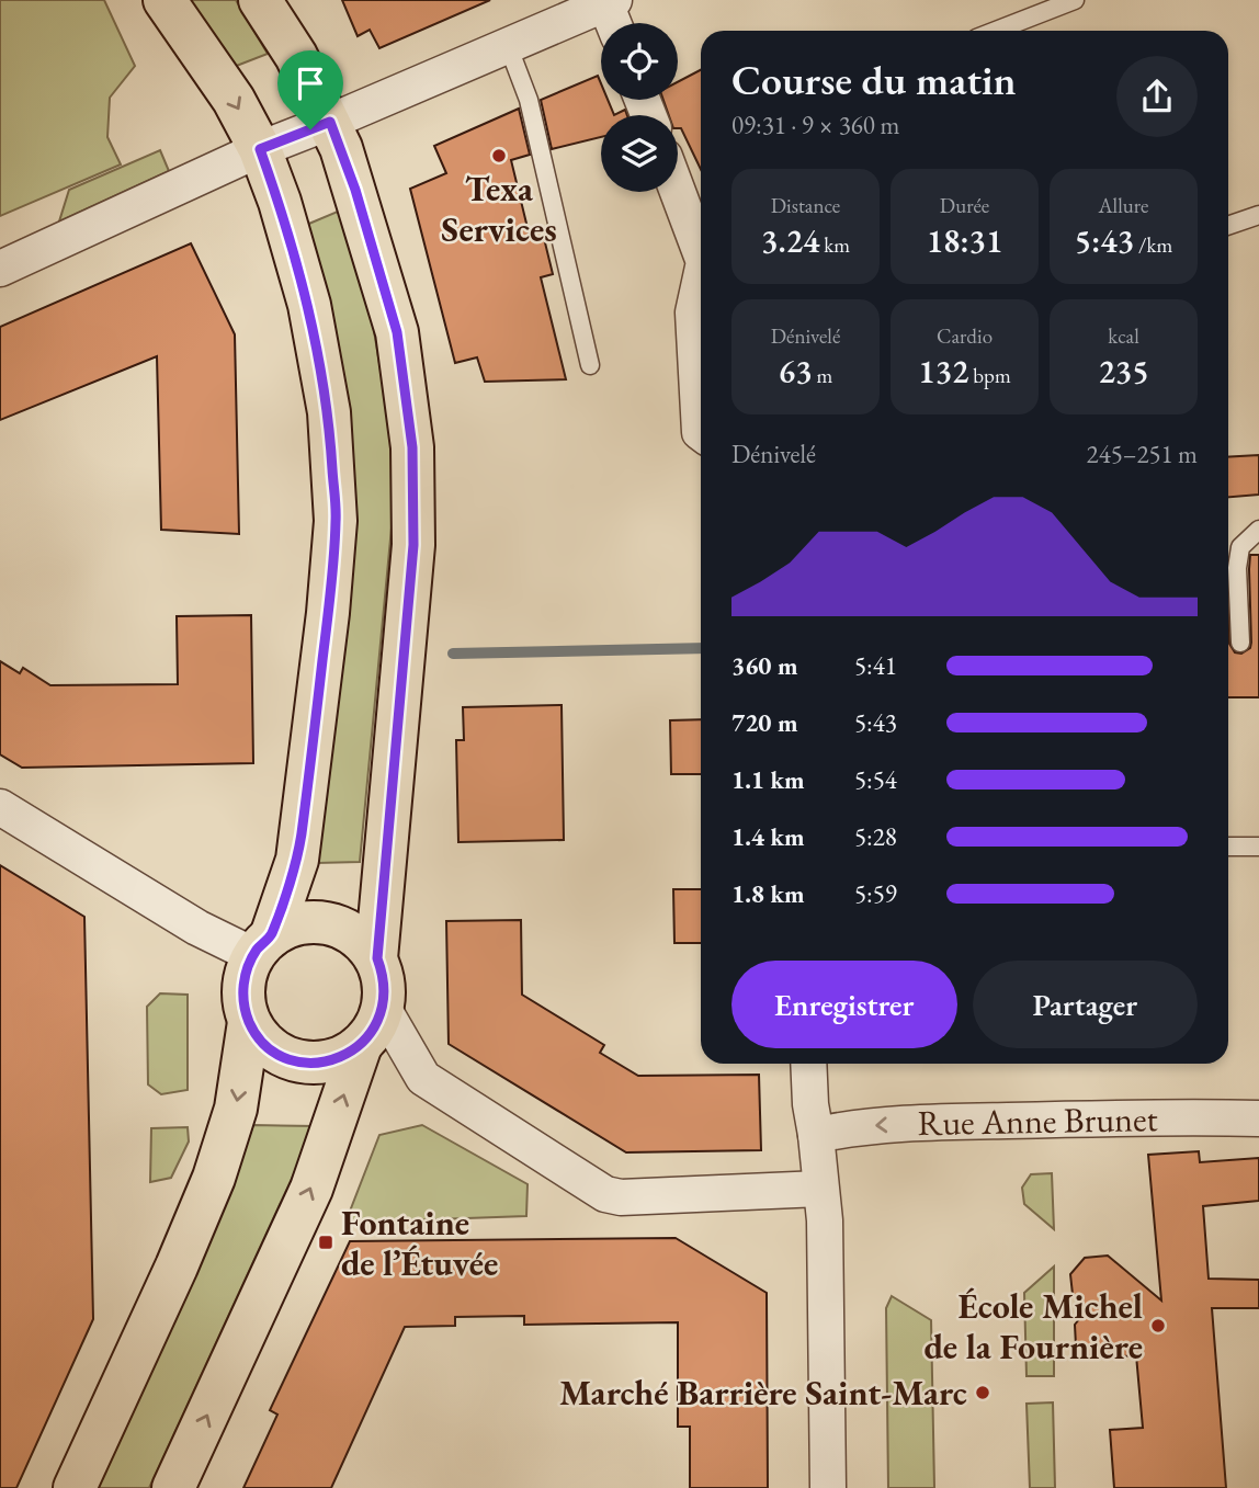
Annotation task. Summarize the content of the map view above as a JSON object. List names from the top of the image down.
{
  "streets": {
    "street": ["Rue Anne Brunet"]
  },
  "one_way": ["Rue Anne Brunet"],
  "places": {
    "other": ["Texa Services", "École Michel de la Fournière", "Marché Barrière Saint-Marc"],
    "transit": ["Fontaine de l’Étuvée"]
  },
  "page": {
    "heading": ["Course du matin", "09:31 · 9 × 360 m"],
    "stats": [
      ["Distance", "3.24 km"],
      ["Durée", "18:31"],
      ["Allure", "5:43 /km"],
      ["Dénivelé", "63 m"],
      ["Cardio", "132 bpm"],
      ["kcal", "235"]
    ],
    "chart": ["Dénivelé", "245–251 m"],
    "list": [
      {
        "name": "360 m",
        "note": "5:41"
      },
      {
        "name": "720 m",
        "note": "5:43"
      },
      {
        "name": "1.1 km",
        "note": "5:54"
      },
      {
        "name": "1.4 km",
        "note": "5:28"
      },
      {
        "name": "1.8 km",
        "note": "5:59"
      }
    ],
    "buttons": ["Enregistrer", "Partager"]
  }
}
